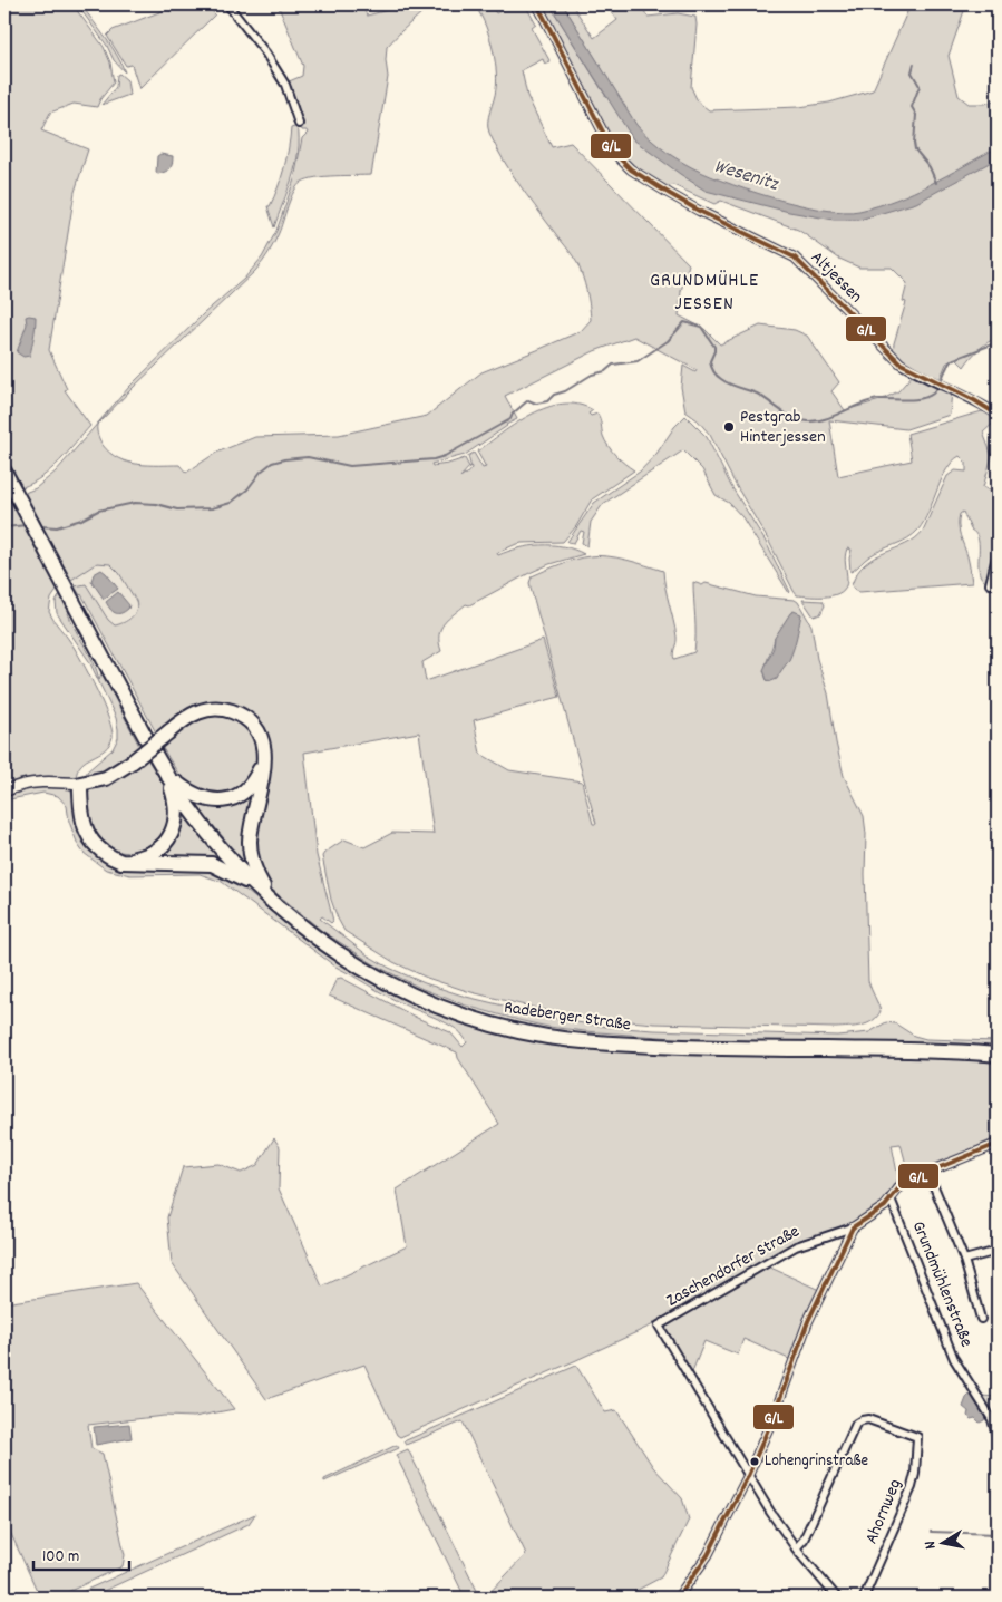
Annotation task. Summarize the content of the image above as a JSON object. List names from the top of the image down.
{
  "streets": {
    "highway": ["Radeberger Straße"],
    "street": [
      "Altjessen",
      "Zaschendorfer Straße",
      "Grundmühlenstraße",
      "Ahornweg"
    ]
  },
  "crossings": [
    ["Zaschendorfer Straße", "Grundmühlenstraße"]
  ],
  "districts": ["GRUNDMÜHLE JESSEN"],
  "water": ["Wesenitz"],
  "places": ["Pestgrab Hinterjessen", "Lohengrinstraße"],
  "lines": ["transit line G/L"],
  "scale_bar": "100 m",
  "north": "left"
}
